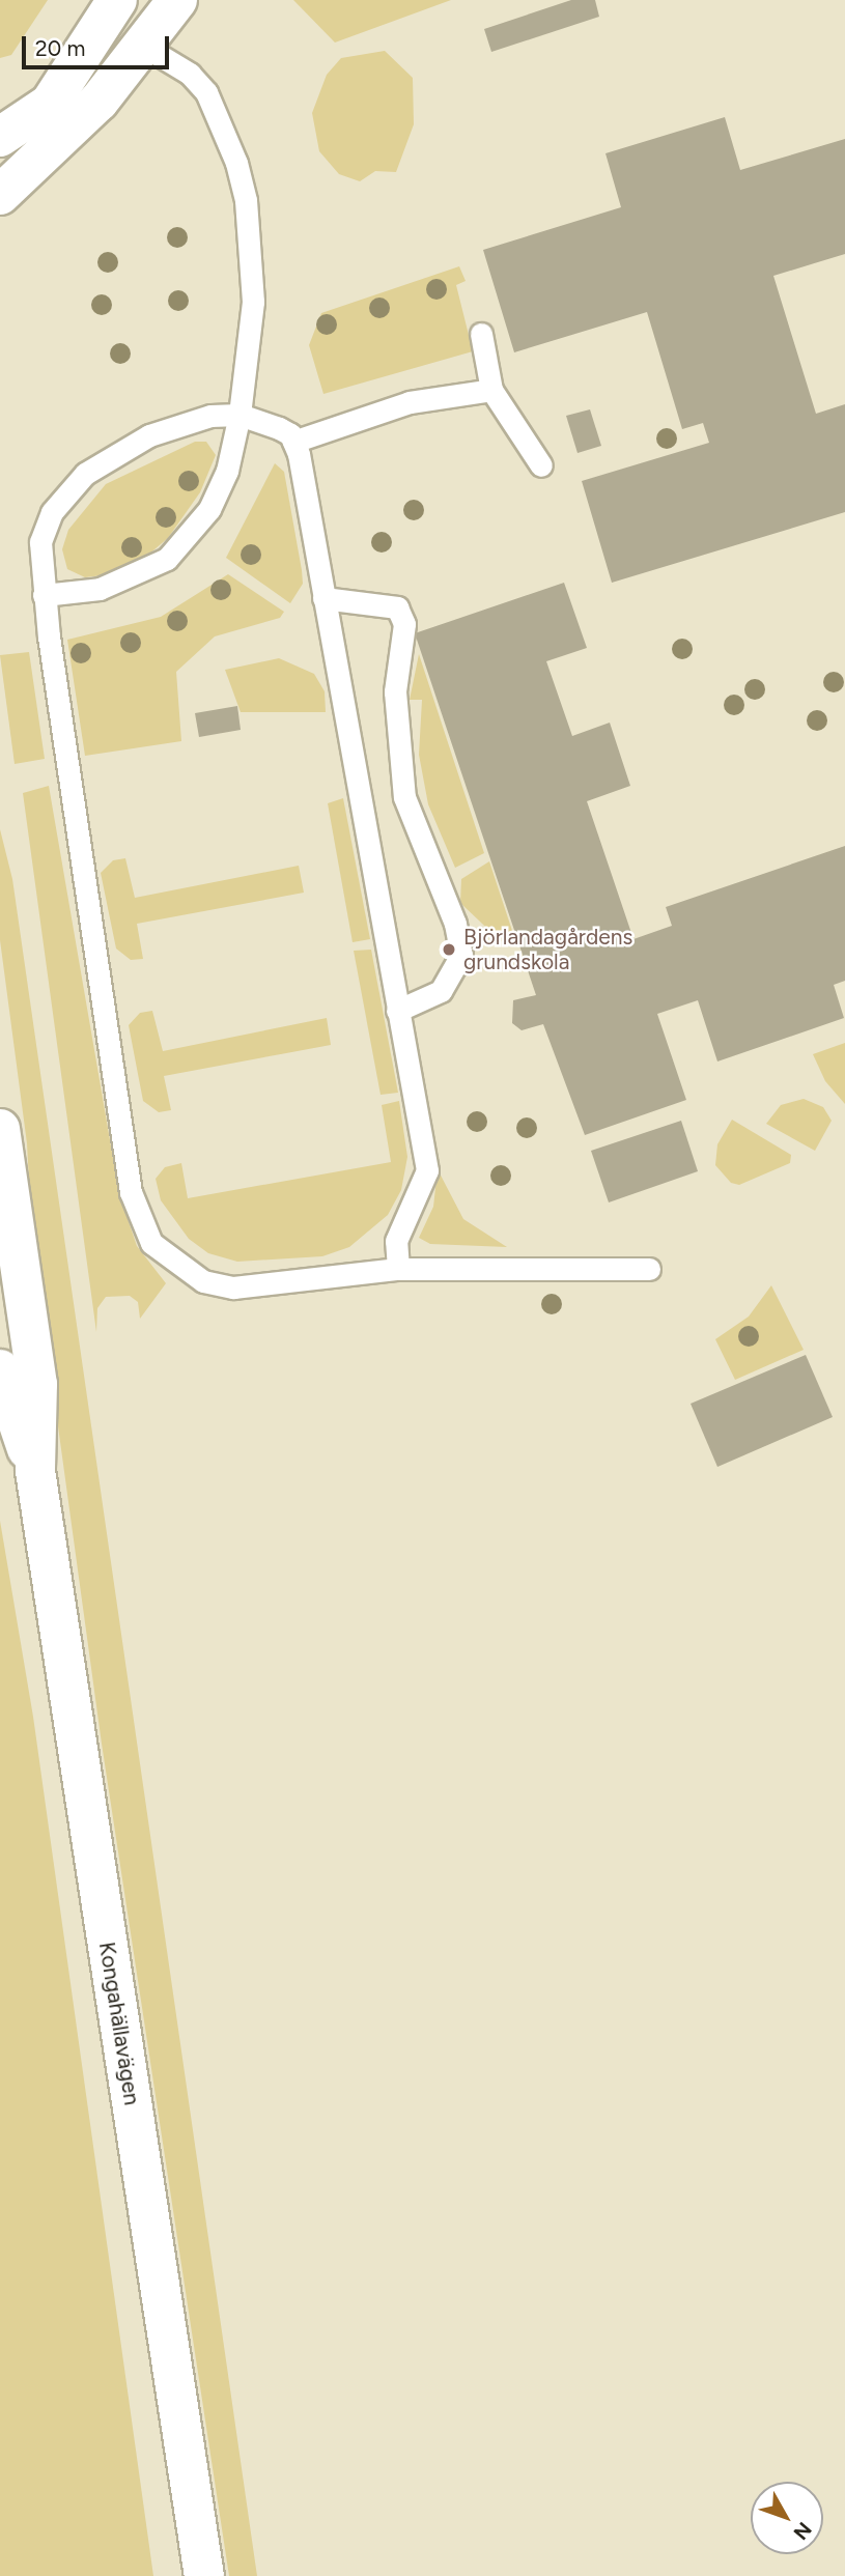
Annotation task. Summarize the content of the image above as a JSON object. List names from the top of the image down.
{
  "streets": {
    "street": ["Kongahällavägen"]
  },
  "places": ["Björlandagårdens grundskola"],
  "scale_bar": "20 m",
  "north": "bottom right"
}
